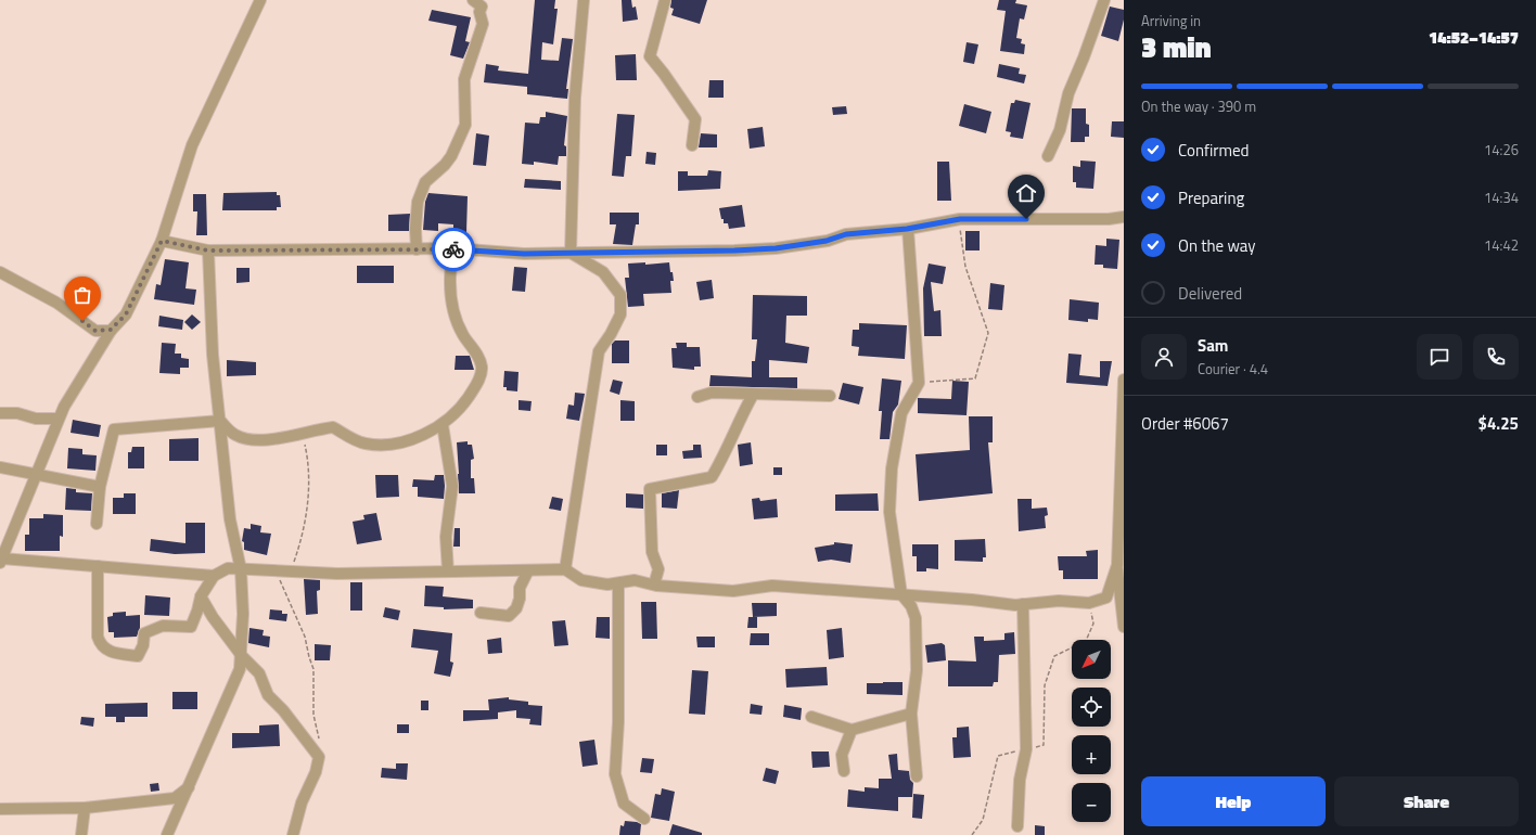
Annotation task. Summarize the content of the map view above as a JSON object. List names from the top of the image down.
{
  "north": "bottom left",
  "page": {
    "heading": ["3 min", "Arriving in", "14:52–14:57"],
    "panel": [
      "Sam",
      "Courier · 4.4",
      "Order #6067",
      "$4.25"
    ],
    "bar": "On the way · 390 m",
    "list": [
      ["Confirmed", "14:26"],
      ["Preparing", "14:34"],
      ["On the way", "14:42"],
      "Delivered"
    ],
    "map_buttons": ["+", "−"],
    "buttons": ["Help", "Share"]
  }
}
